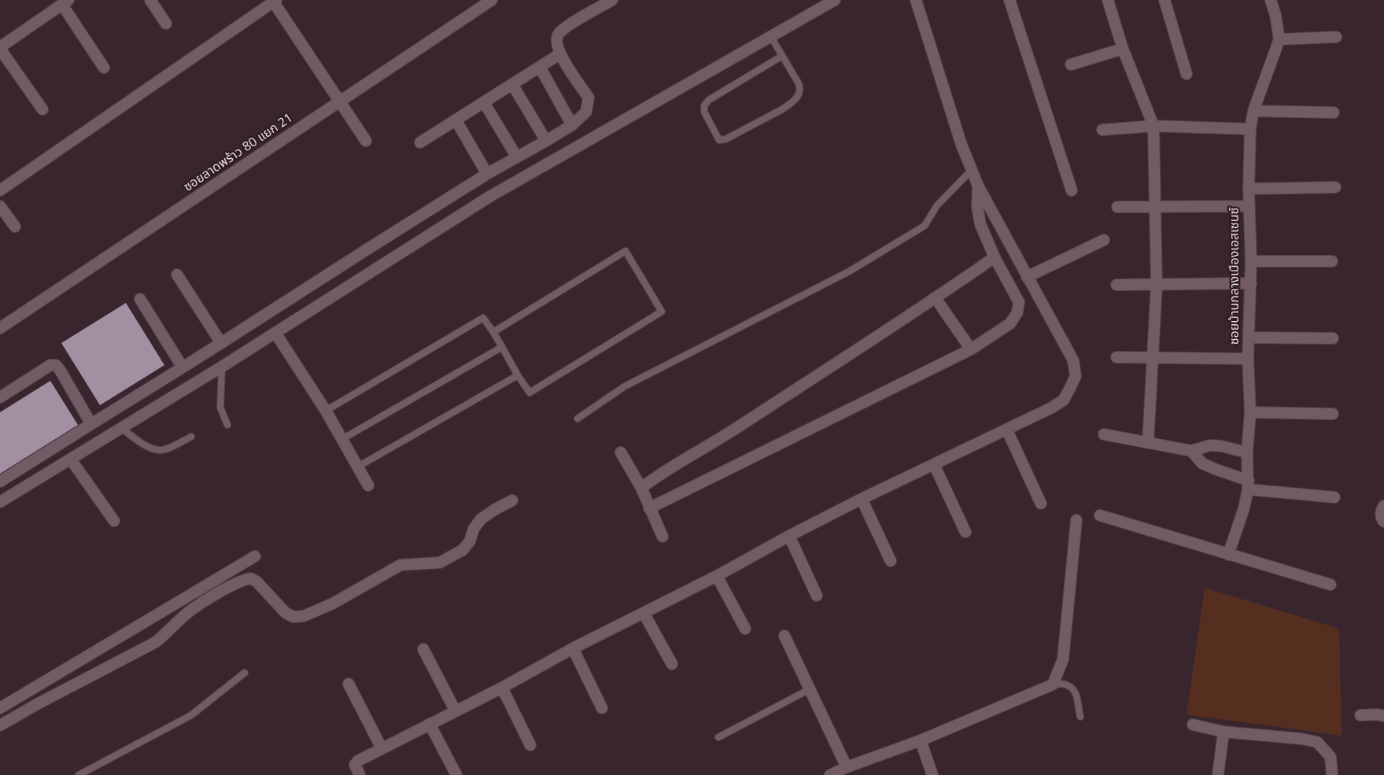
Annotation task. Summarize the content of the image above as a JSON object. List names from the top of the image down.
{
  "streets": {
    "street": ["ซอยลาดพร้าว 80 แยก 21", "ซอยบ้านกลางเมืองเอสเซนซ์"]
  }
}
